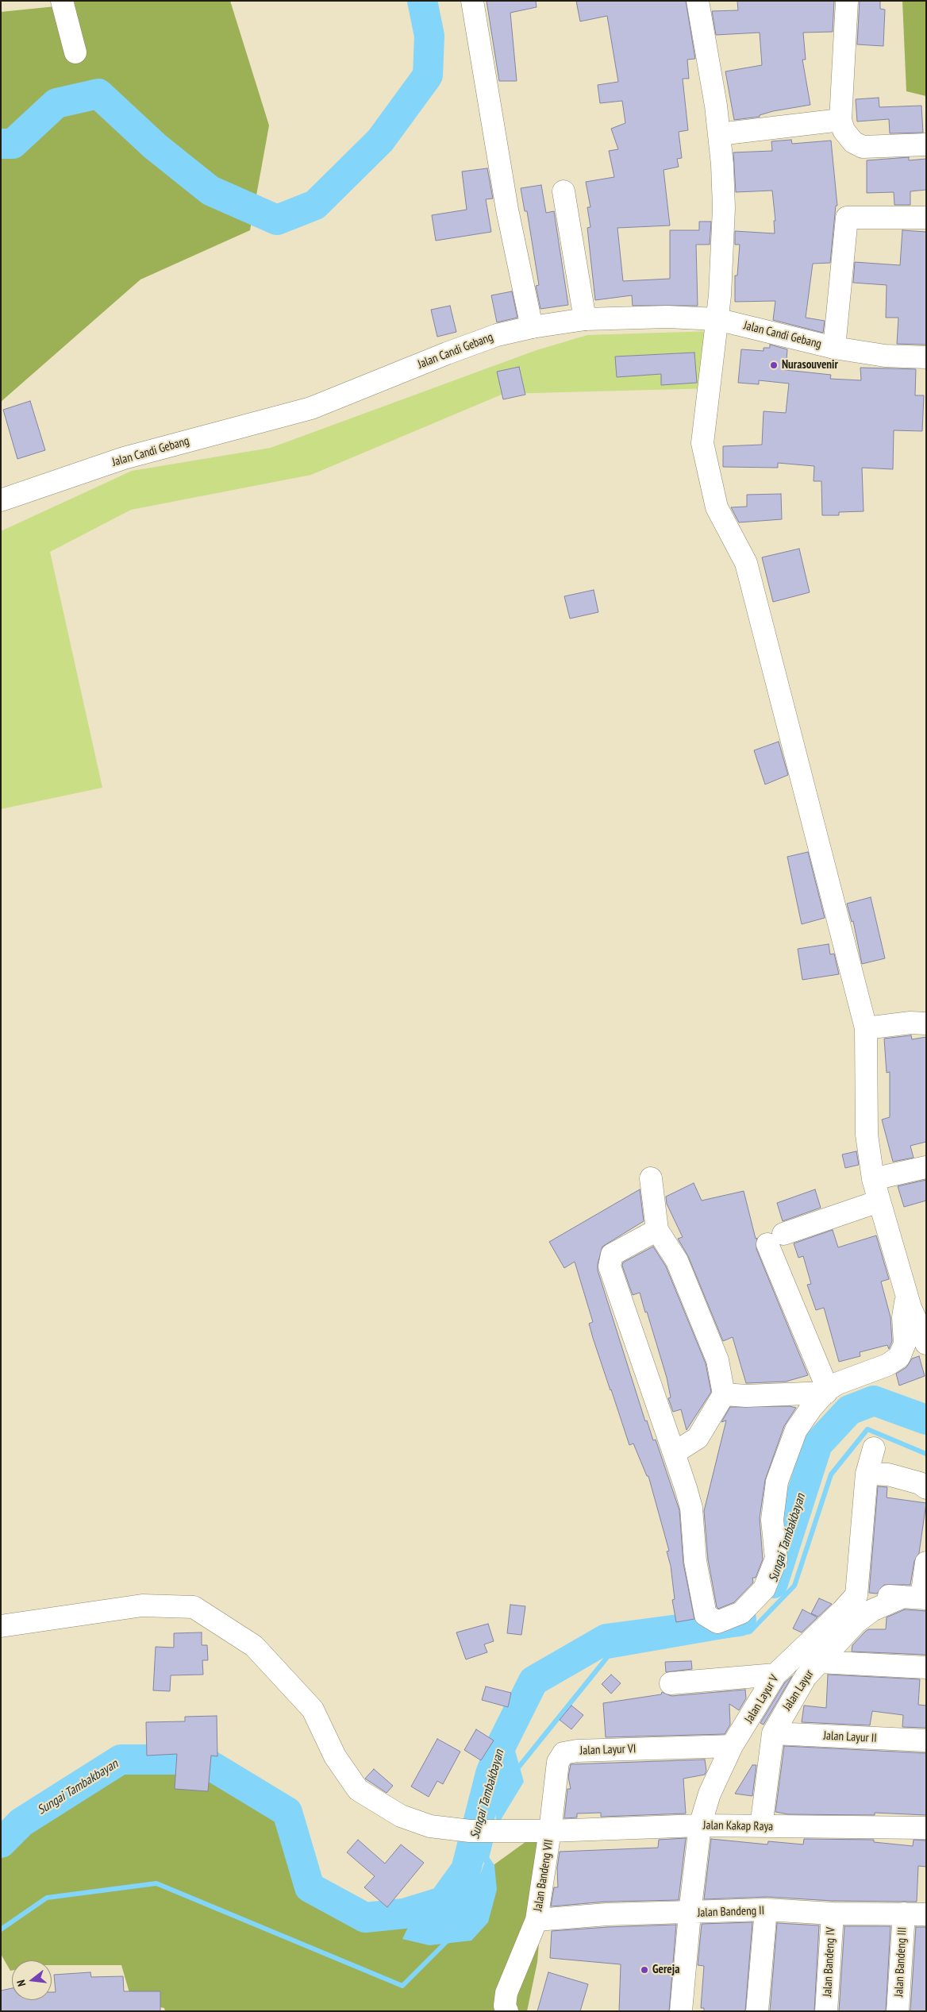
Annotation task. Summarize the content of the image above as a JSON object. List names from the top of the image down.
{
  "streets": {
    "street": [
      "Jalan Candi Gebang",
      "Jalan Layur",
      "Jalan Layur V",
      "Jalan Layur II",
      "Jalan Layur VI",
      "Jalan Kakap Raya",
      "Jalan Bandeng VII",
      "Jalan Bandeng II",
      "Jalan Bandeng IV",
      "Jalan Bandeng III"
    ]
  },
  "crossings": [
    ["Jalan Layur", "Jalan Layur II"],
    ["Jalan Layur", "Jalan Kakap Raya"],
    ["Jalan Layur V", "Jalan Layur VI"],
    ["Jalan Layur V", "Jalan Kakap Raya"],
    ["Jalan Layur V", "Jalan Bandeng II"],
    ["Jalan Layur VI", "Jalan Kakap Raya"],
    ["Jalan Layur VI", "Jalan Bandeng VII"],
    ["Jalan Kakap Raya", "Jalan Bandeng VII"],
    ["Jalan Bandeng VII", "Jalan Bandeng II"],
    ["Jalan Bandeng II", "Jalan Bandeng IV"],
    ["Jalan Bandeng II", "Jalan Bandeng III"]
  ],
  "water": ["Sungai Tambakbayan"],
  "places": ["Nurasouvenir", "Gereja"],
  "north": "left"
}
